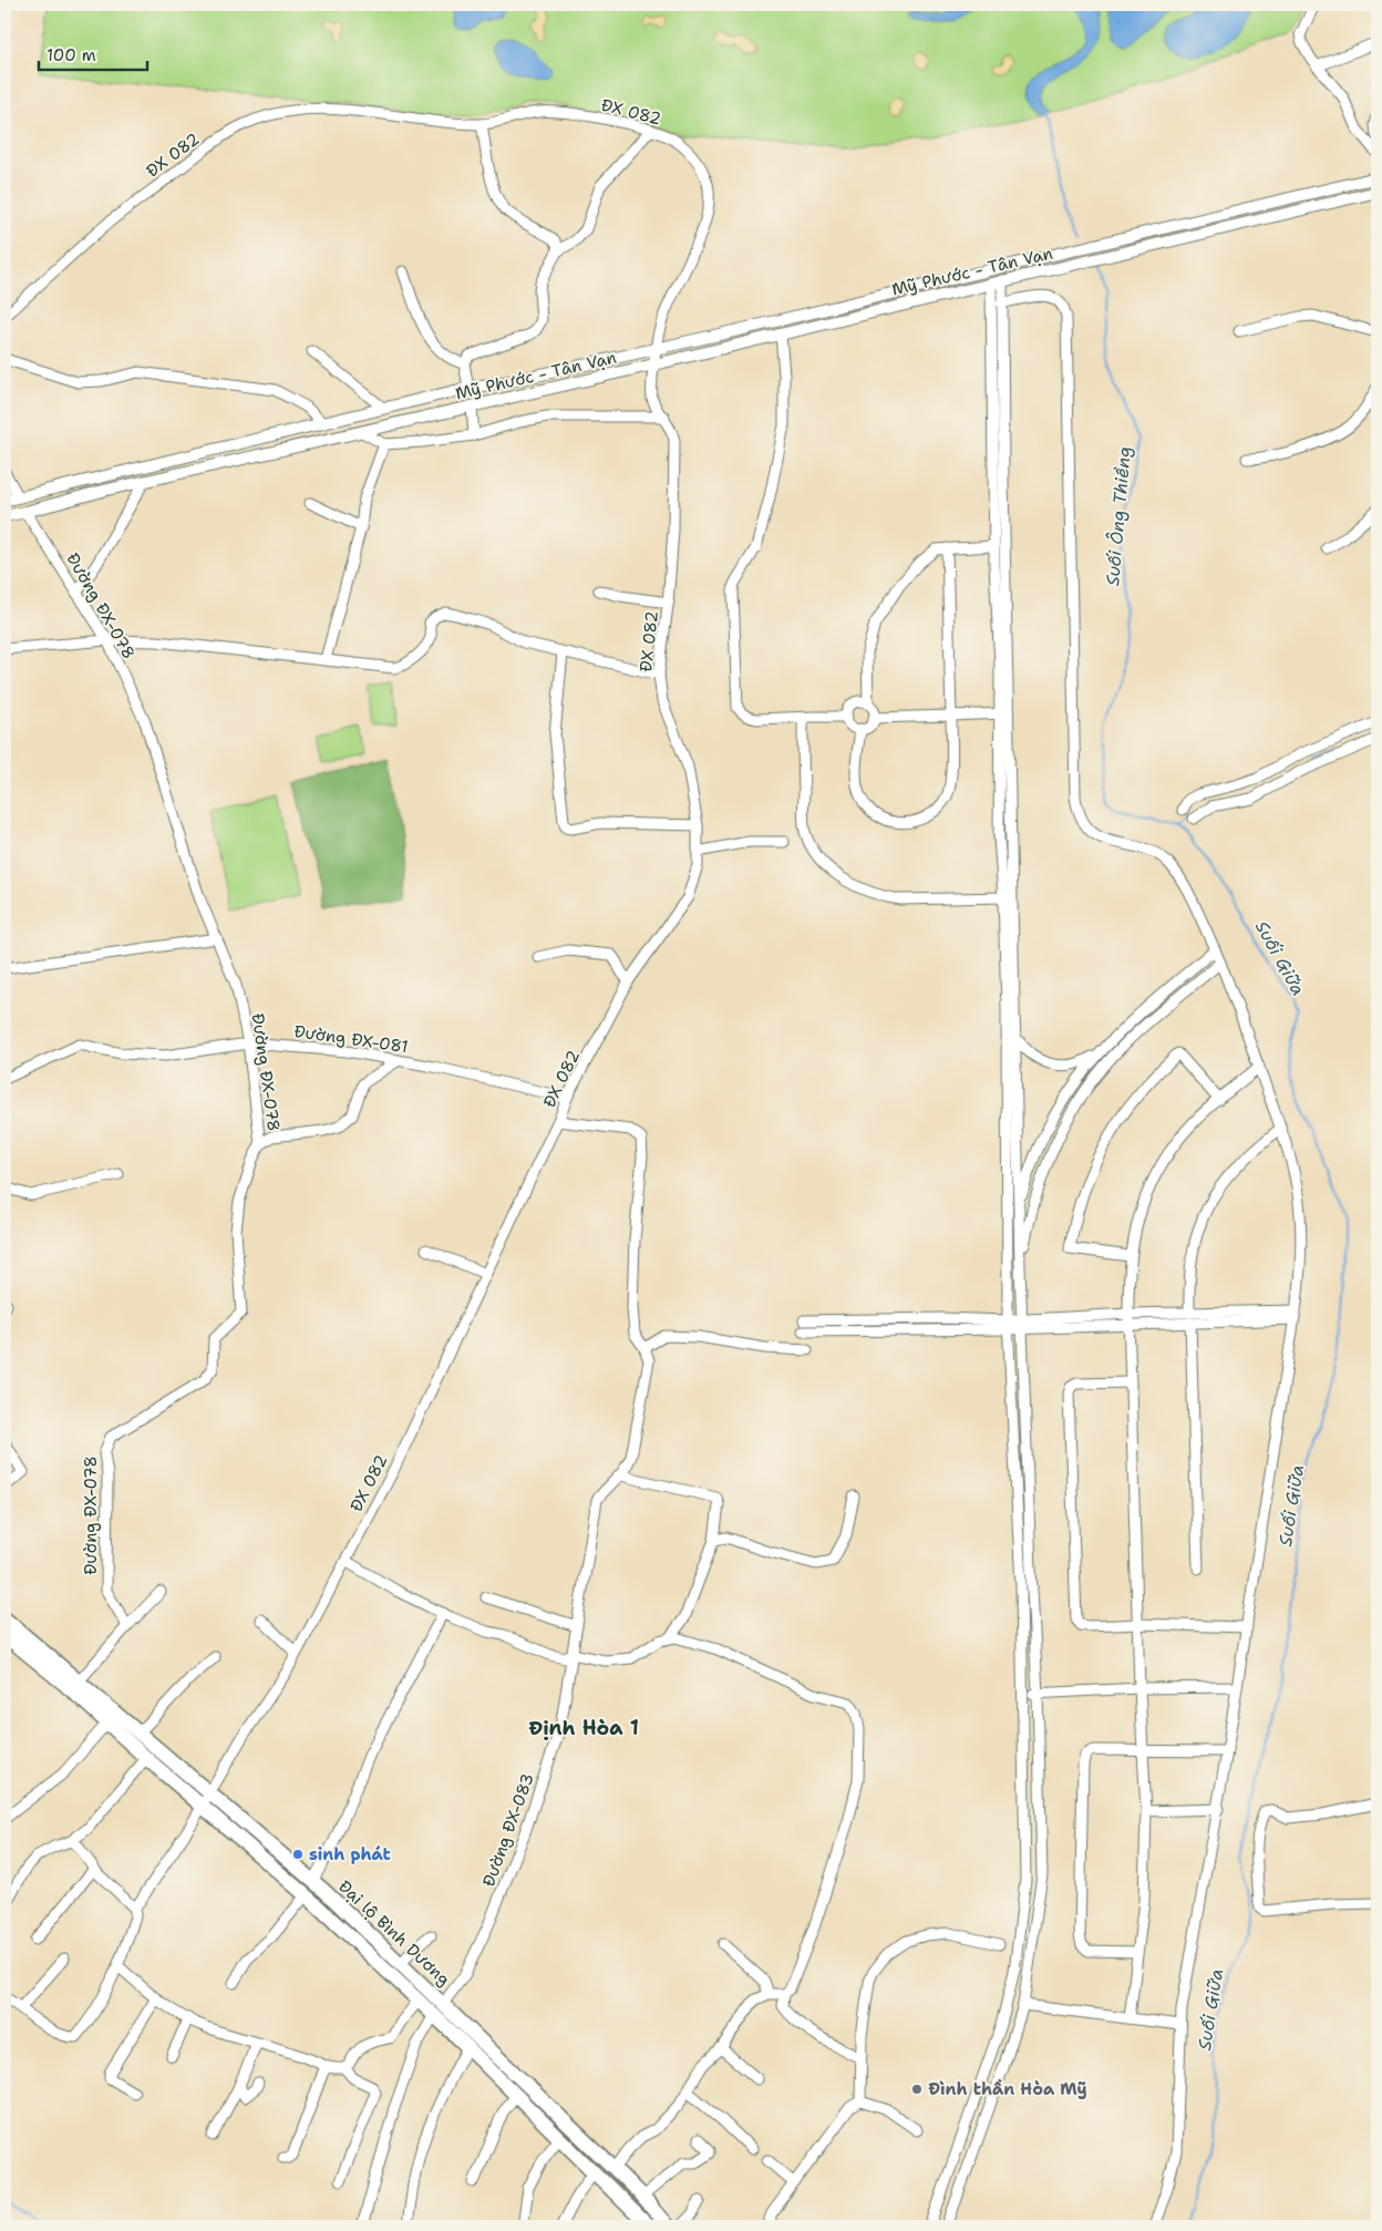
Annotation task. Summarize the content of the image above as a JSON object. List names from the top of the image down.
{
  "streets": {
    "highway": ["Đại lộ Bình Dương"],
    "main road": ["Mỹ Phước - Tân Vạn"],
    "street": [
      "ĐX 082",
      "Đường ĐX-078",
      "Đường ĐX-081",
      "Đường ĐX-083"
    ]
  },
  "crossings": [
    ["ĐX 082", "Mỹ Phước - Tân Vạn"],
    ["ĐX 082", "Đường ĐX-081"],
    ["ĐX 082", "Đại lộ Bình Dương"],
    ["Mỹ Phước - Tân Vạn", "Đường ĐX-078"],
    ["Đường ĐX-078", "Đường ĐX-081"],
    ["Đường ĐX-083", "Đại lộ Bình Dương"]
  ],
  "districts": ["Định Hòa 1"],
  "water": ["Suối Ông Thiềng", "Suối Giữa"],
  "places": ["sinh phát", "Đình thần Hòa Mỹ"],
  "scale_bar": "100 m"
}
